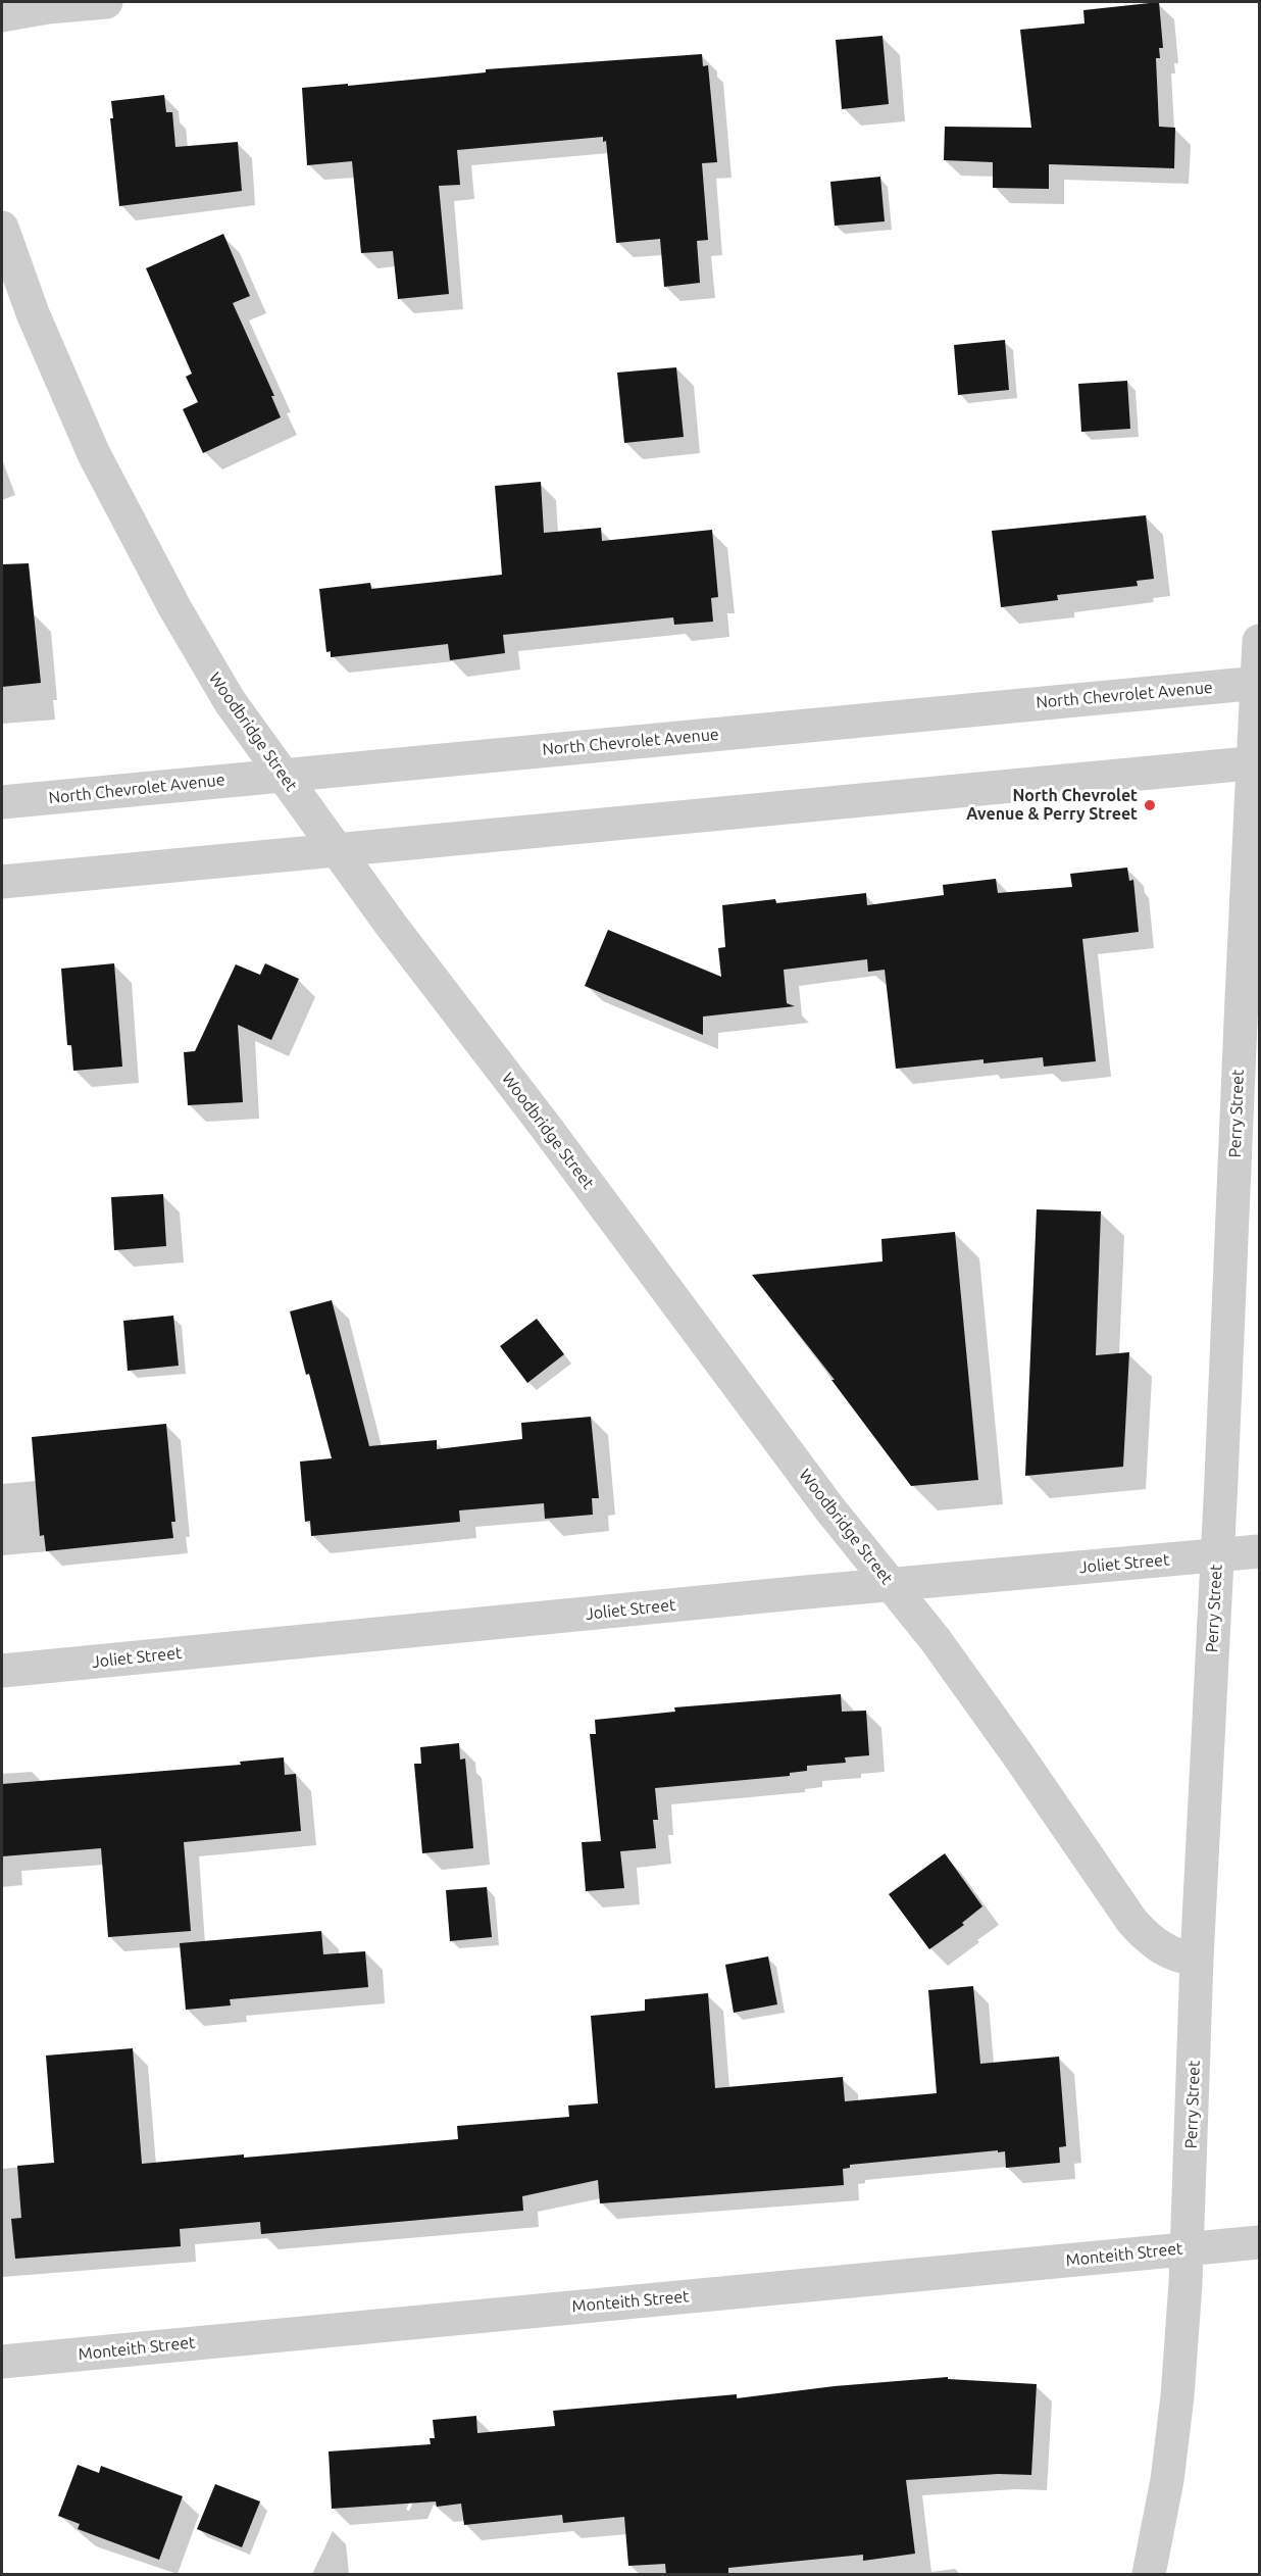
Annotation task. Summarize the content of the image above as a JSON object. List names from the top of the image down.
{
  "streets": {
    "street": [
      "North Chevrolet Avenue",
      "Woodbridge Street",
      "Perry Street",
      "Joliet Street",
      "Monteith Street"
    ]
  },
  "crossings": [
    ["North Chevrolet Avenue", "Woodbridge Street"],
    ["North Chevrolet Avenue", "Perry Street"],
    ["Woodbridge Street", "Perry Street"],
    ["Woodbridge Street", "Joliet Street"],
    ["Perry Street", "Joliet Street"],
    ["Perry Street", "Monteith Street"]
  ],
  "places": ["North Chevrolet Avenue & Perry Street"]
}
